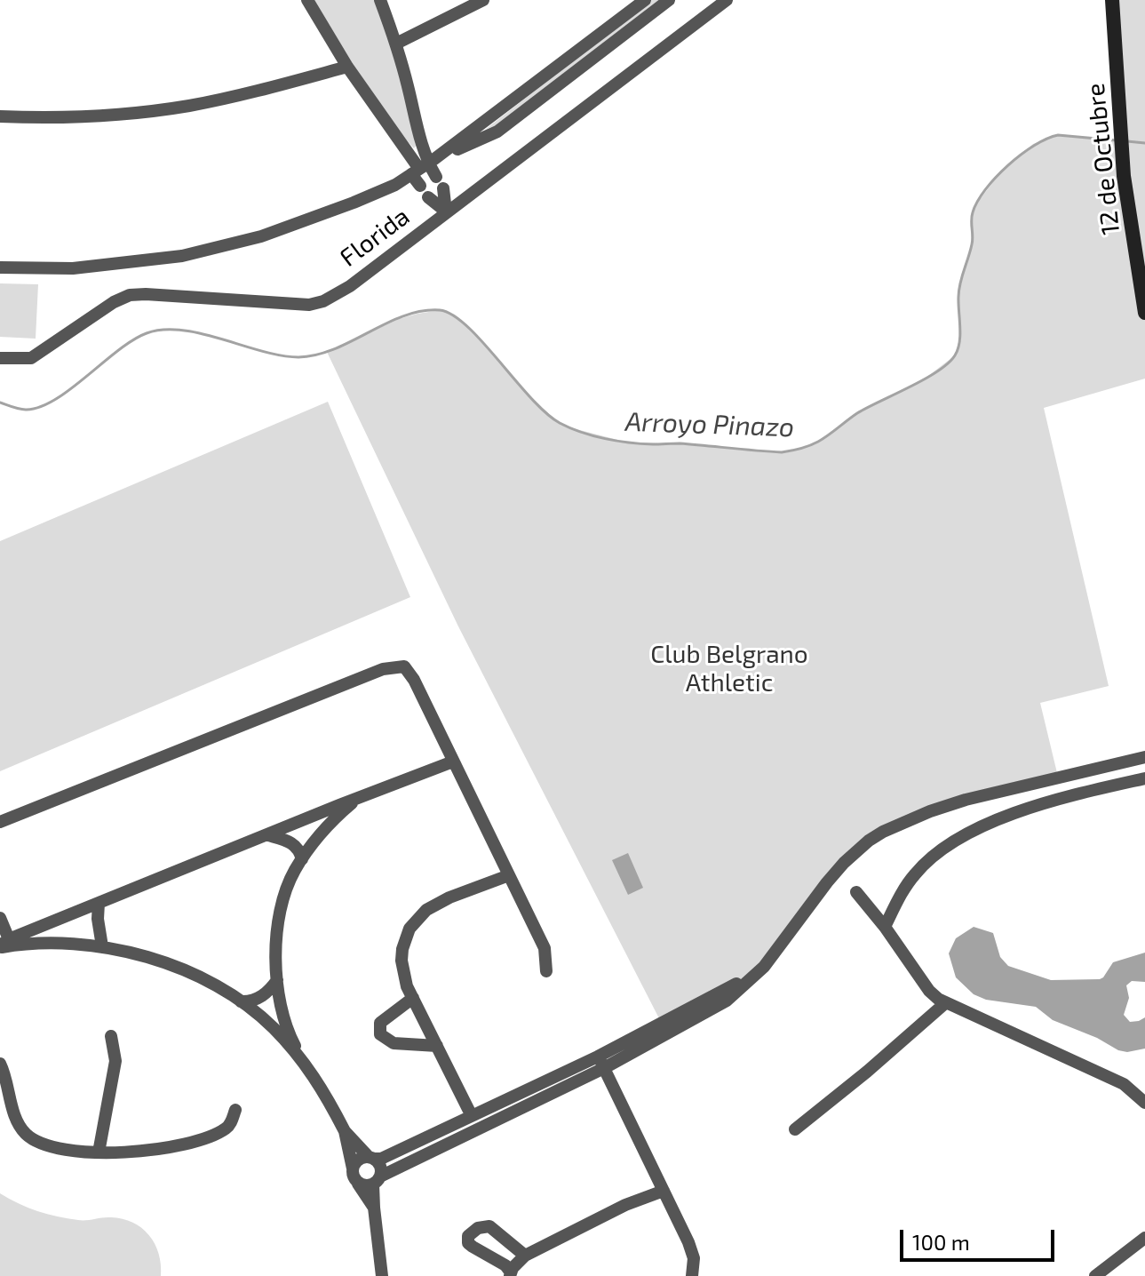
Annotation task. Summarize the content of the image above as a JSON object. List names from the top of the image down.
{
  "streets": {
    "street": ["12 de Octubre", "Florida"]
  },
  "water": ["Arroyo Pinazo"],
  "parks": ["Club Belgrano Athletic"],
  "scale_bar": "100 m"
}
